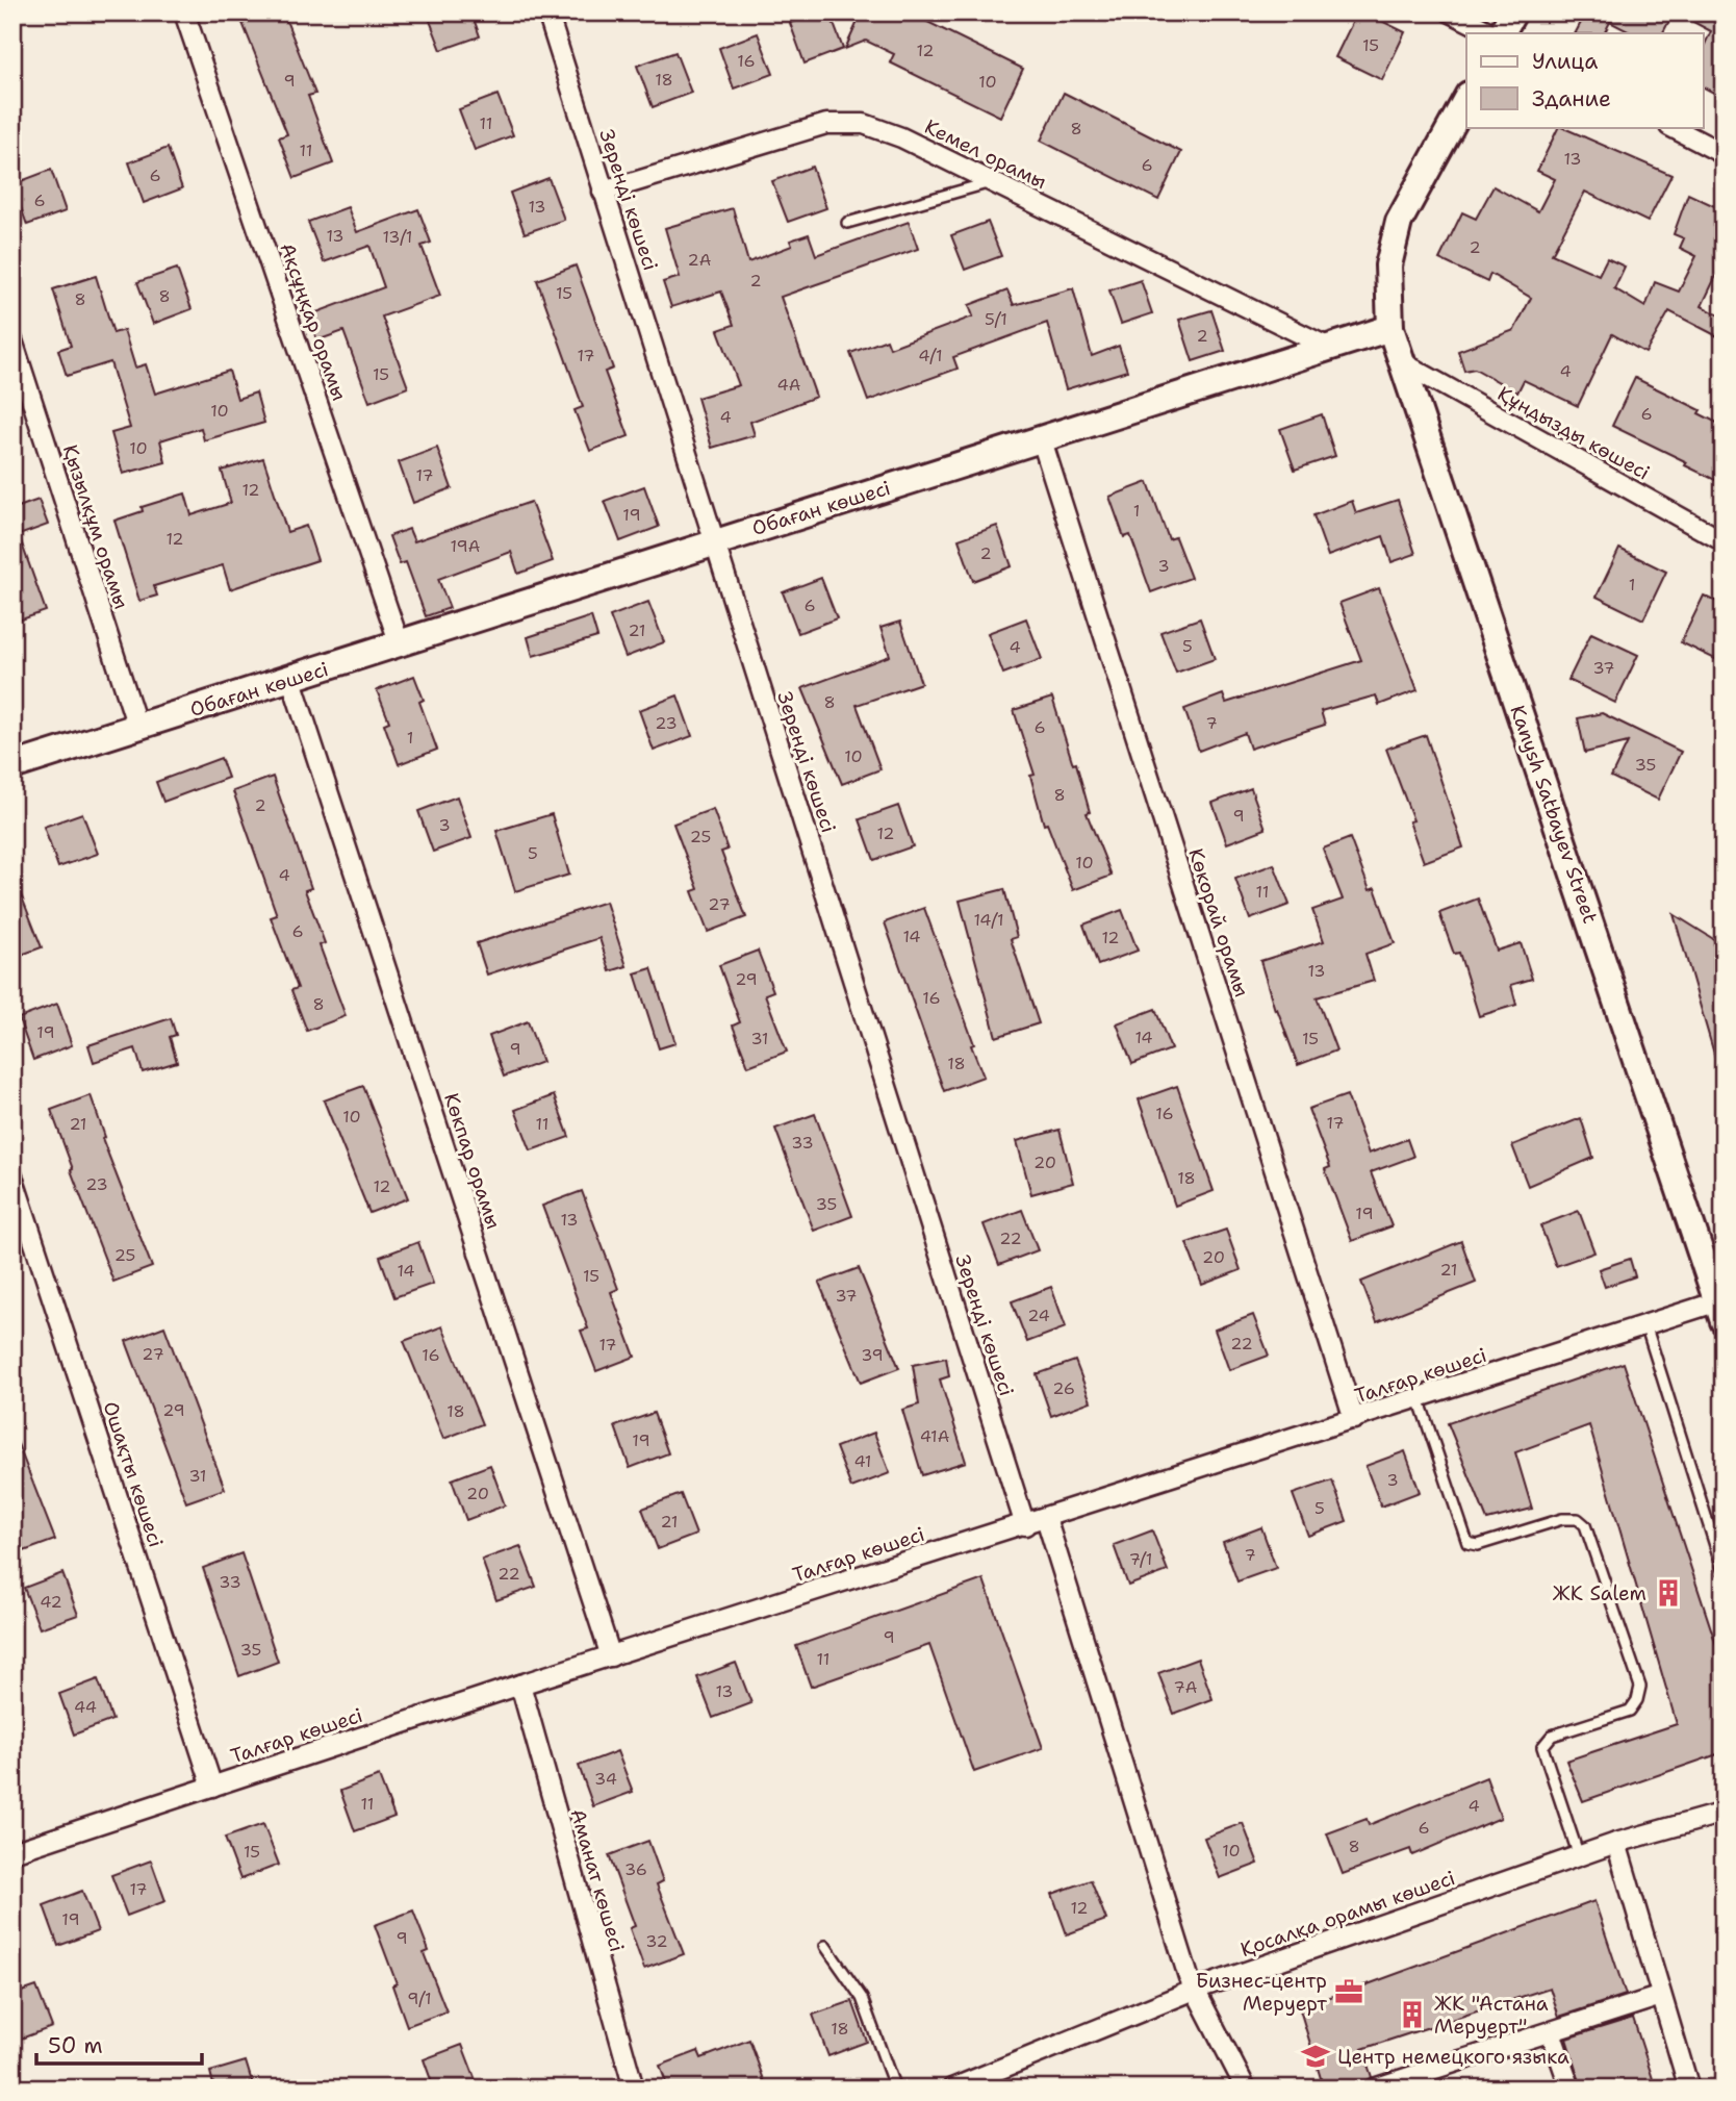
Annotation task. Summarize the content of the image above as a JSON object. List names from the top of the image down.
{
  "streets": {
    "street": [
      "Кемел орамы",
      "Зеренді көшесі",
      "Ақсұңқар орамы",
      "Құндызды көшесі",
      "Обаған көшесі",
      "Қызылқұм орамы",
      "Kanysh Satbayev Street",
      "Көкорай орамы",
      "Көкпар орамы",
      "Талғар көшесі",
      "Ошақты көшесі",
      "Аманат көшесі",
      "Қосалқа орамы көшесі"
    ]
  },
  "crossings": [
    ["Кемел орамы", "Зеренді көшесі"],
    ["Кемел орамы", "Обаған көшесі"],
    ["Зеренді көшесі", "Обаған көшесі"],
    ["Зеренді көшесі", "Талғар көшесі"],
    ["Ақсұңқар орамы", "Обаған көшесі"],
    ["Құндызды көшесі", "Kanysh Satbayev Street"],
    ["Обаған көшесі", "Қызылқұм орамы"],
    ["Обаған көшесі", "Kanysh Satbayev Street"],
    ["Обаған көшесі", "Көкорай орамы"],
    ["Обаған көшесі", "Көкпар орамы"],
    ["Kanysh Satbayev Street", "Талғар көшесі"],
    ["Көкорай орамы", "Талғар көшесі"],
    ["Көкпар орамы", "Талғар көшесі"],
    ["Талғар көшесі", "Ошақты көшесі"],
    ["Талғар көшесі", "Аманат көшесі"]
  ],
  "places": {
    "building": ["ЖК Salem", "ЖК \"Астана Меруерт\""],
    "office": ["Бизнес-центр Меруерт"],
    "school or university": ["Центр немецкого языка"]
  },
  "house_numbers": [
    "15",
    "12",
    "16",
    "18",
    "9",
    "10",
    "11",
    "8",
    "11",
    "13",
    "6",
    "6",
    "6",
    "13",
    "13",
    "13/1",
    "2",
    "2А",
    "2",
    "15",
    "8",
    "8",
    "5/1",
    "2",
    "17",
    "4/1",
    "4",
    "15",
    "4А",
    "10",
    "6",
    "4",
    "10",
    "17",
    "12",
    "1",
    "19",
    "12",
    "19А",
    "2",
    "3",
    "1",
    "6",
    "21",
    "5",
    "4",
    "37",
    "8",
    "23",
    "7",
    "6",
    "1",
    "10",
    "35",
    "8",
    "2",
    "9",
    "3",
    "12",
    "25",
    "5",
    "10",
    "4",
    "11",
    "27",
    "14/1",
    "6",
    "14",
    "12",
    "13",
    "29",
    "16",
    "8",
    "19",
    "14",
    "31",
    "15",
    "9",
    "18",
    "16",
    "10",
    "17",
    "21",
    "11",
    "33",
    "20",
    "18",
    "23",
    "12",
    "35",
    "19",
    "13",
    "22",
    "25",
    "20",
    "21",
    "14",
    "15",
    "37",
    "24",
    "22",
    "17",
    "27",
    "16",
    "39",
    "26",
    "29",
    "18",
    "41А",
    "19",
    "41",
    "31",
    "3",
    "20",
    "5",
    "21",
    "7",
    "7/1",
    "22",
    "33",
    "42",
    "9",
    "35",
    "11",
    "7А",
    "13",
    "44",
    "34",
    "11",
    "4",
    "6",
    "8",
    "10",
    "15",
    "36",
    "17",
    "12",
    "19",
    "9",
    "32",
    "9/1",
    "18"
  ],
  "legend": ["Улица", "Здание"],
  "scale_bar": "50 m"
}
